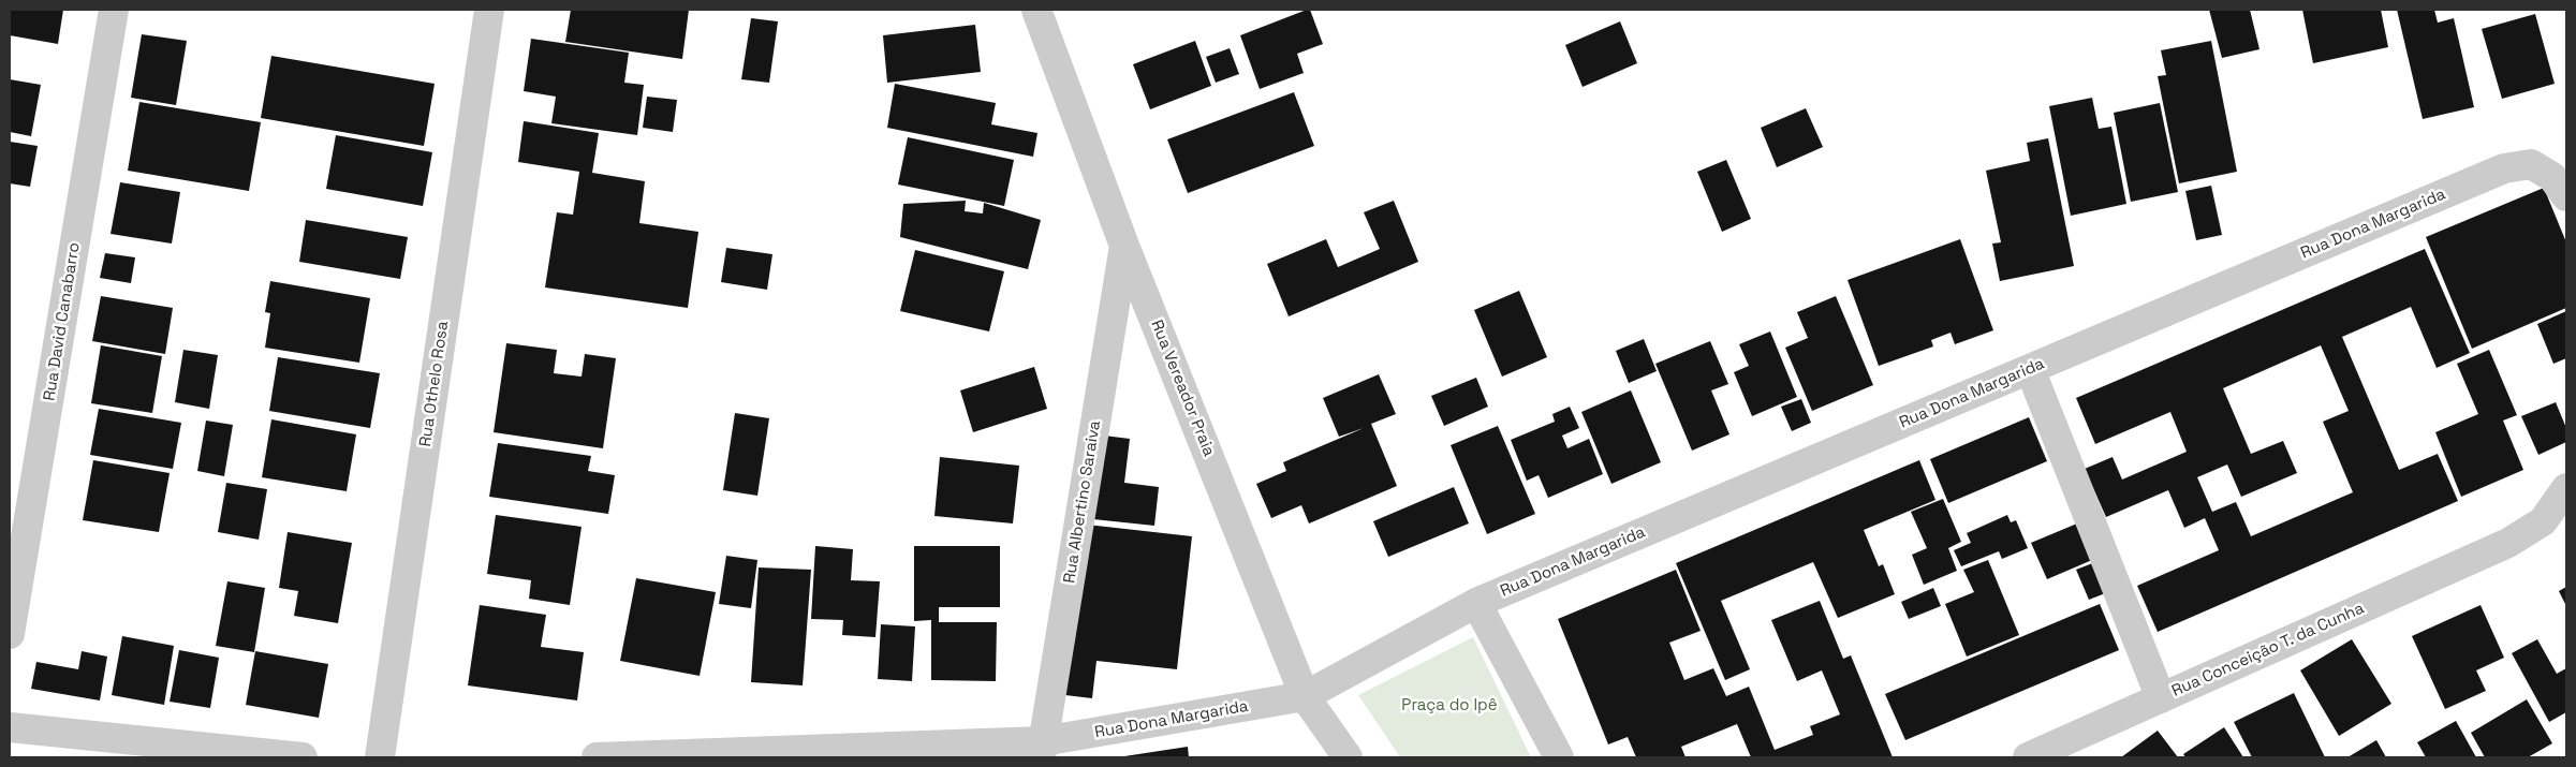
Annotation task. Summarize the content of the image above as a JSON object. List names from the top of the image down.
{
  "streets": {
    "street": [
      "Rua Dona Margarida",
      "Rua David Canabarro",
      "Rua Othelo Rosa",
      "Rua Vereador Praia",
      "Rua Albertino Saraiva",
      "Rua Conceição T. da Cunha"
    ]
  },
  "crossings": [
    ["Rua Dona Margarida", "Rua Vereador Praia"],
    ["Rua Dona Margarida", "Rua Albertino Saraiva"],
    ["Rua Vereador Praia", "Rua Albertino Saraiva"]
  ],
  "parks": ["Praça do Ipê"]
}
